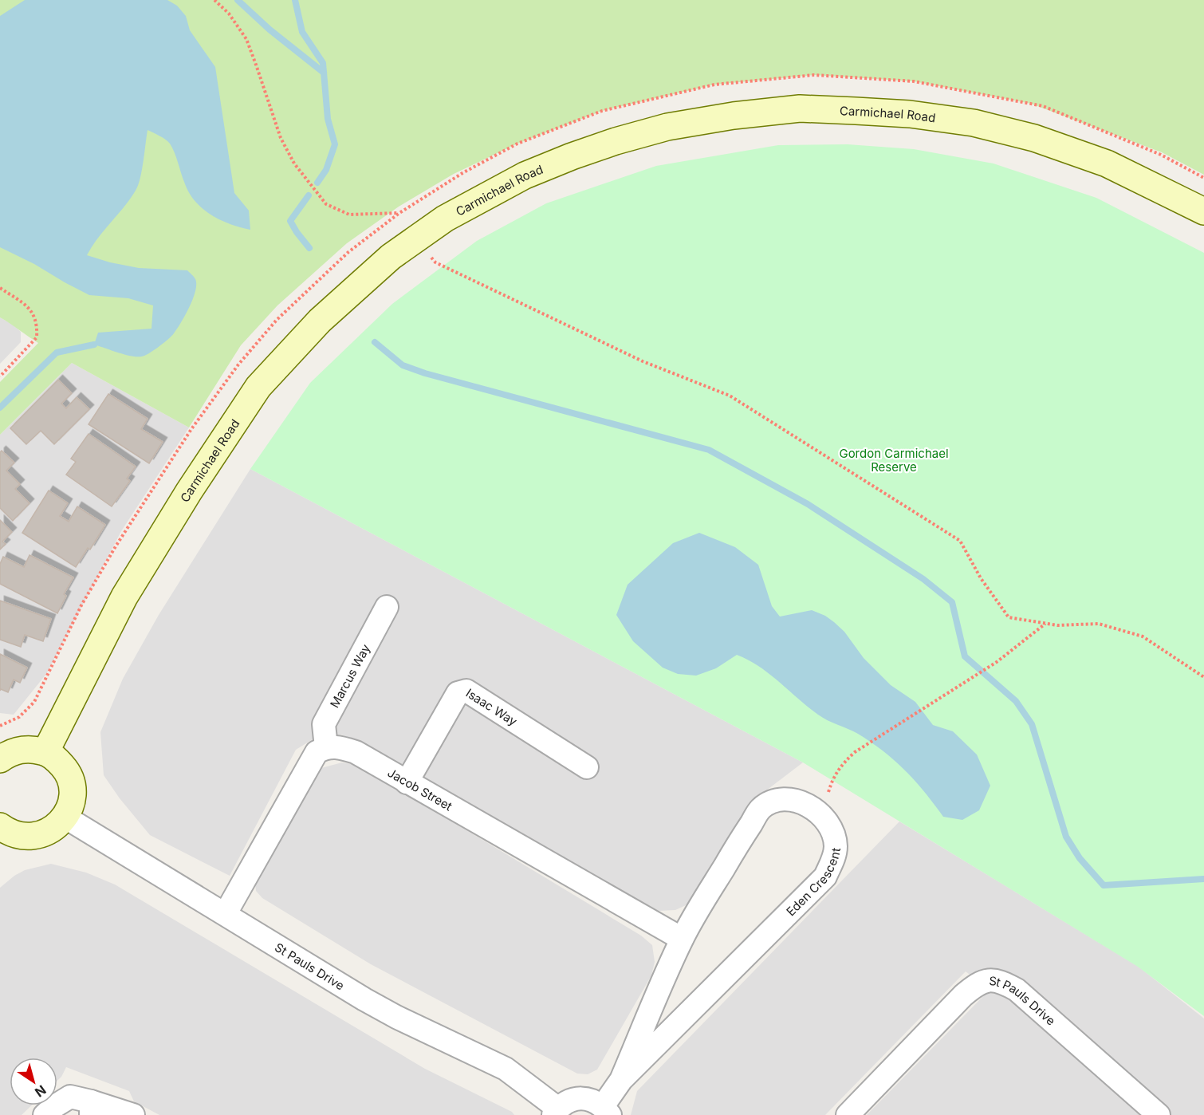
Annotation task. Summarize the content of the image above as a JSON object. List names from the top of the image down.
{
  "streets": {
    "street": [
      "Carmichael Road",
      "Marcus Way",
      "Isaac Way",
      "Jacob Street",
      "Eden Crescent",
      "St Pauls Drive"
    ]
  },
  "crossings": [
    ["Marcus Way", "Jacob Street"],
    ["Isaac Way", "Jacob Street"],
    ["Jacob Street", "Eden Crescent"]
  ],
  "parks": ["Gordon Carmichael Reserve"],
  "north": "bottom right"
}
